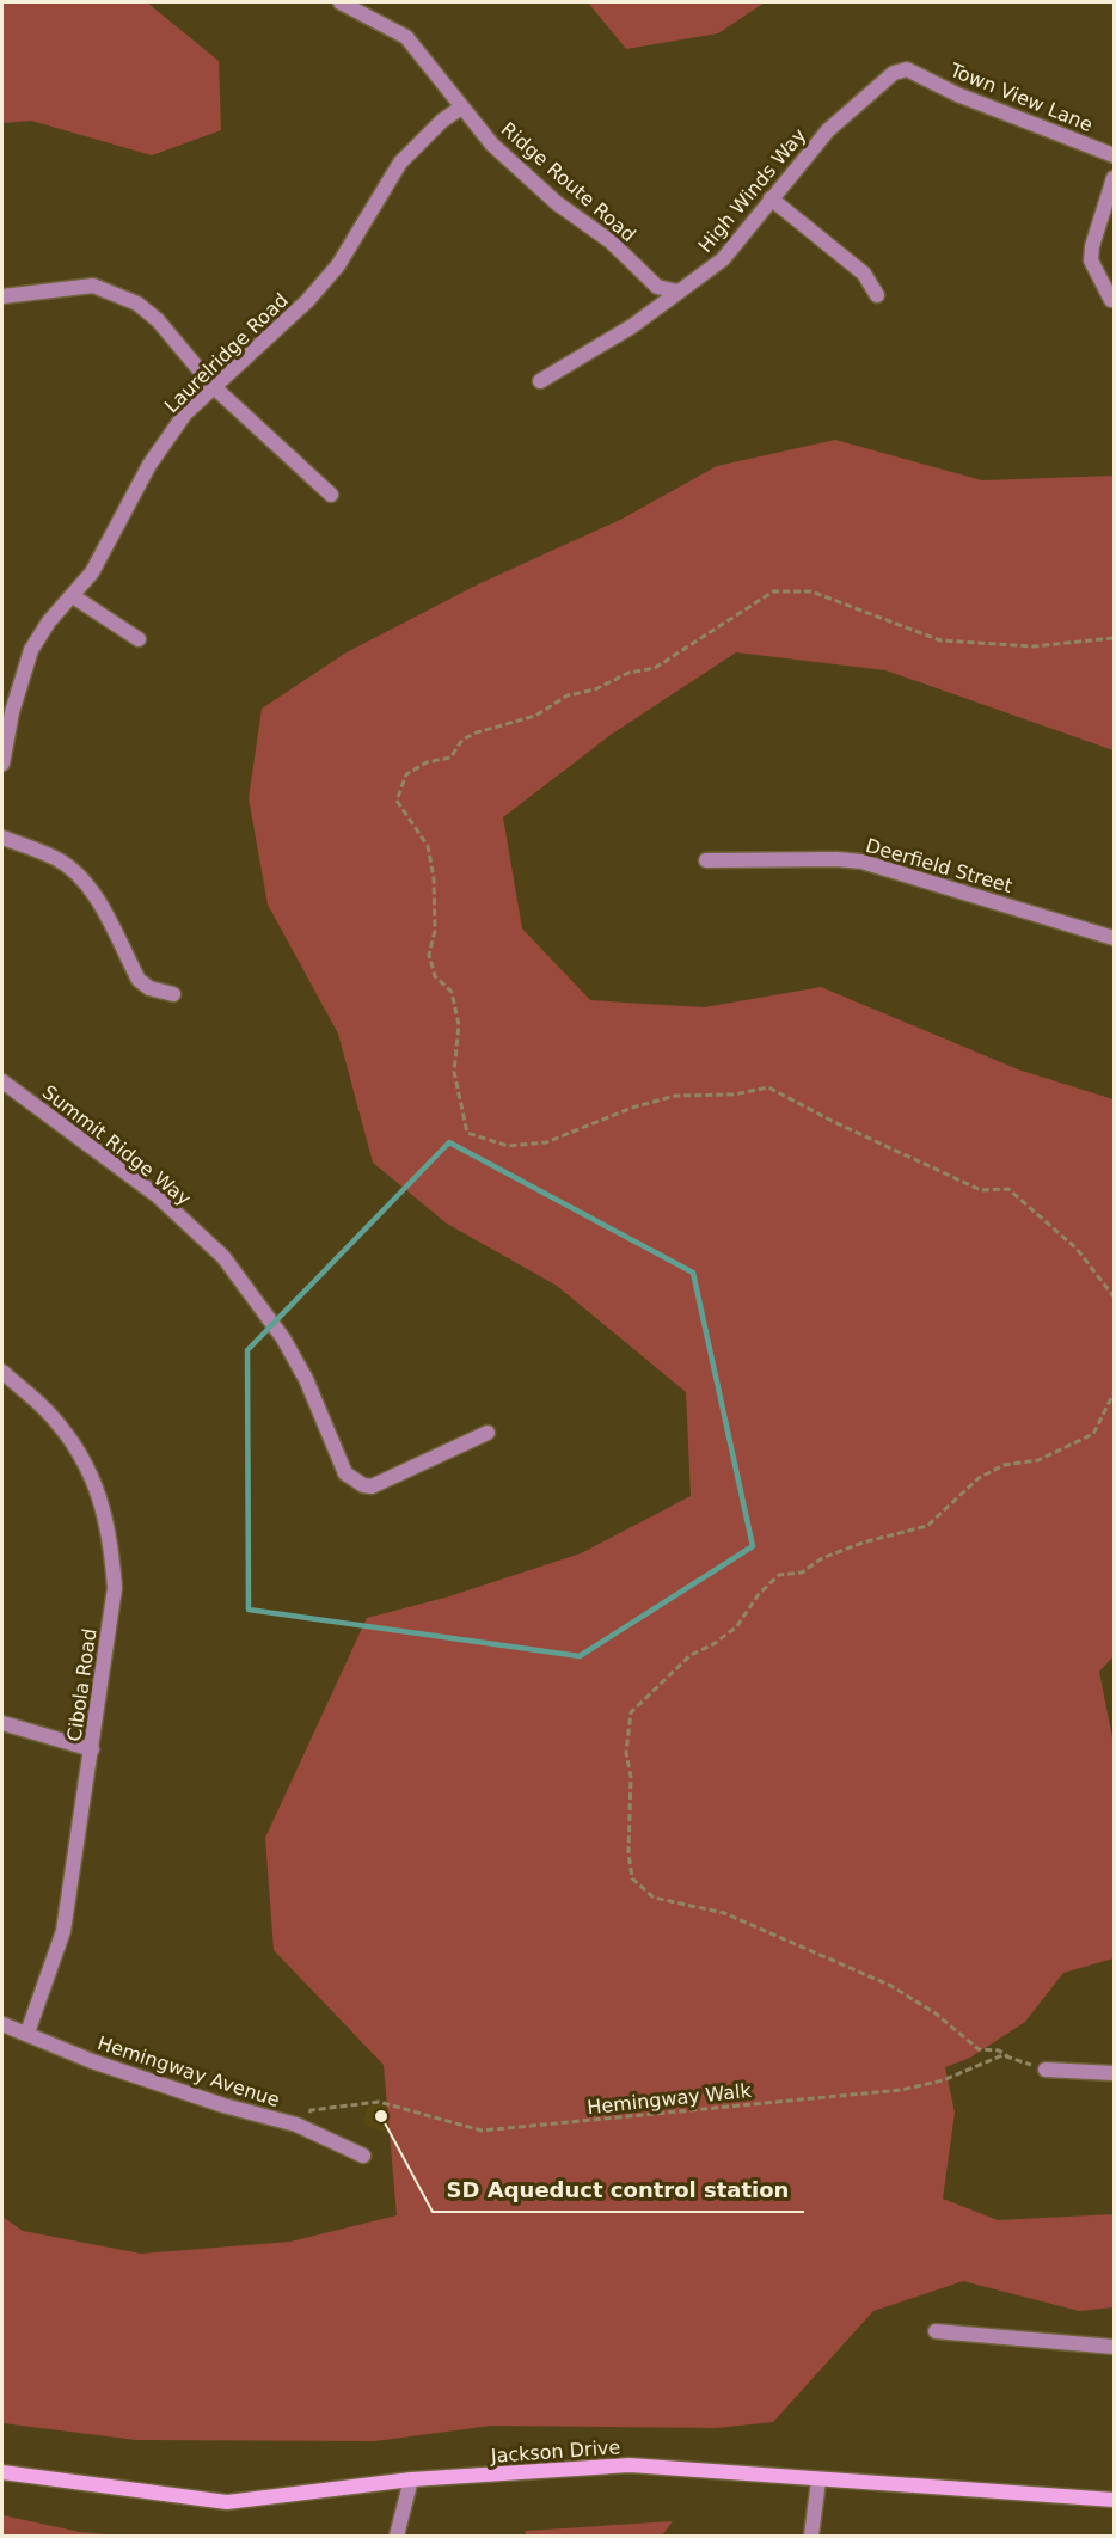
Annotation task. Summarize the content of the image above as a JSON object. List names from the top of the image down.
{
  "streets": {
    "main road": ["Jackson Drive"],
    "street": [
      "Town View Lane",
      "Ridge Route Road",
      "High Winds Way",
      "Laurelridge Road",
      "Deerfield Street",
      "Summit Ridge Way",
      "Cibola Road",
      "Hemingway Avenue"
    ],
    "path": ["Hemingway Walk"]
  },
  "crossings": [
    ["Town View Lane", "High Winds Way"],
    ["Ridge Route Road", "High Winds Way"],
    ["Ridge Route Road", "Laurelridge Road"],
    ["Cibola Road", "Hemingway Avenue"],
    ["Hemingway Avenue", "Hemingway Walk"]
  ],
  "places": ["SD Aqueduct control station"]
}
